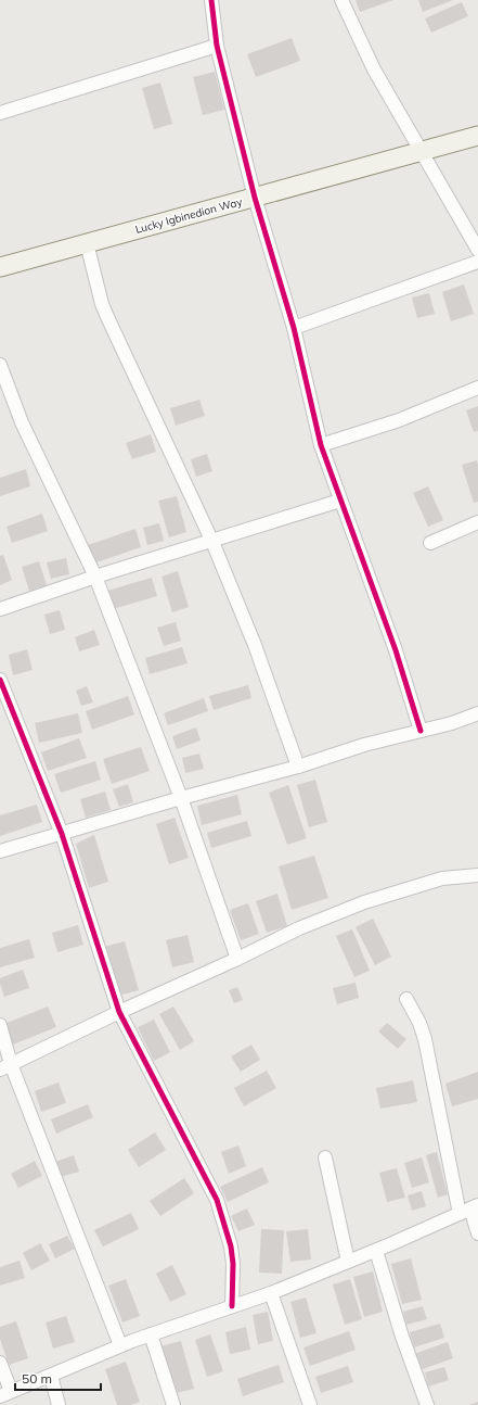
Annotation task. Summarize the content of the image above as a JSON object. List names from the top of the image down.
{
  "streets": {
    "street": ["Lucky Igbinedion Way"]
  },
  "scale_bar": "50 m"
}
